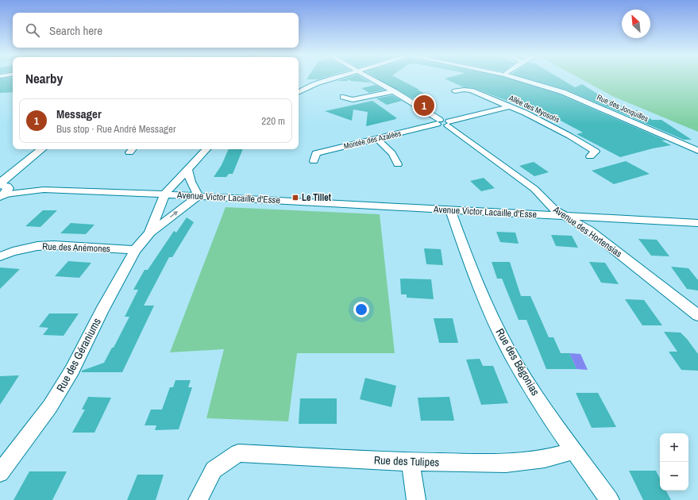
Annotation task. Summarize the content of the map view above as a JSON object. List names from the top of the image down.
{
  "streets": {
    "street": [
      "Rue des Jonquilles",
      "Allée des Myosotis",
      "Montée des Azalées",
      "Avenue Victor Lacaille d'Esse",
      "Avenue des Hortensias",
      "Rue des Anémones",
      "Rue des Géraniums",
      "Rue des Bégonias",
      "Rue des Tulipes"
    ]
  },
  "crossings": [
    ["Avenue Victor Lacaille d'Esse", "Avenue des Hortensias"],
    ["Avenue Victor Lacaille d'Esse", "Rue des Géraniums"],
    ["Avenue Victor Lacaille d'Esse", "Rue des Bégonias"],
    ["Rue des Anémones", "Rue des Géraniums"],
    ["Rue des Bégonias", "Rue des Tulipes"]
  ],
  "places": {
    "transit": ["Le Tillet"]
  },
  "north": "top left",
  "page": {
    "search": "Search here",
    "heading": "Nearby",
    "pins": "1",
    "list": [
      {
        "mark": "1",
        "name": "Messager",
        "note": "Bus stop · Rue André Messager",
        "value": "220 m"
      }
    ],
    "map_buttons": ["+", "−"]
  }
}
